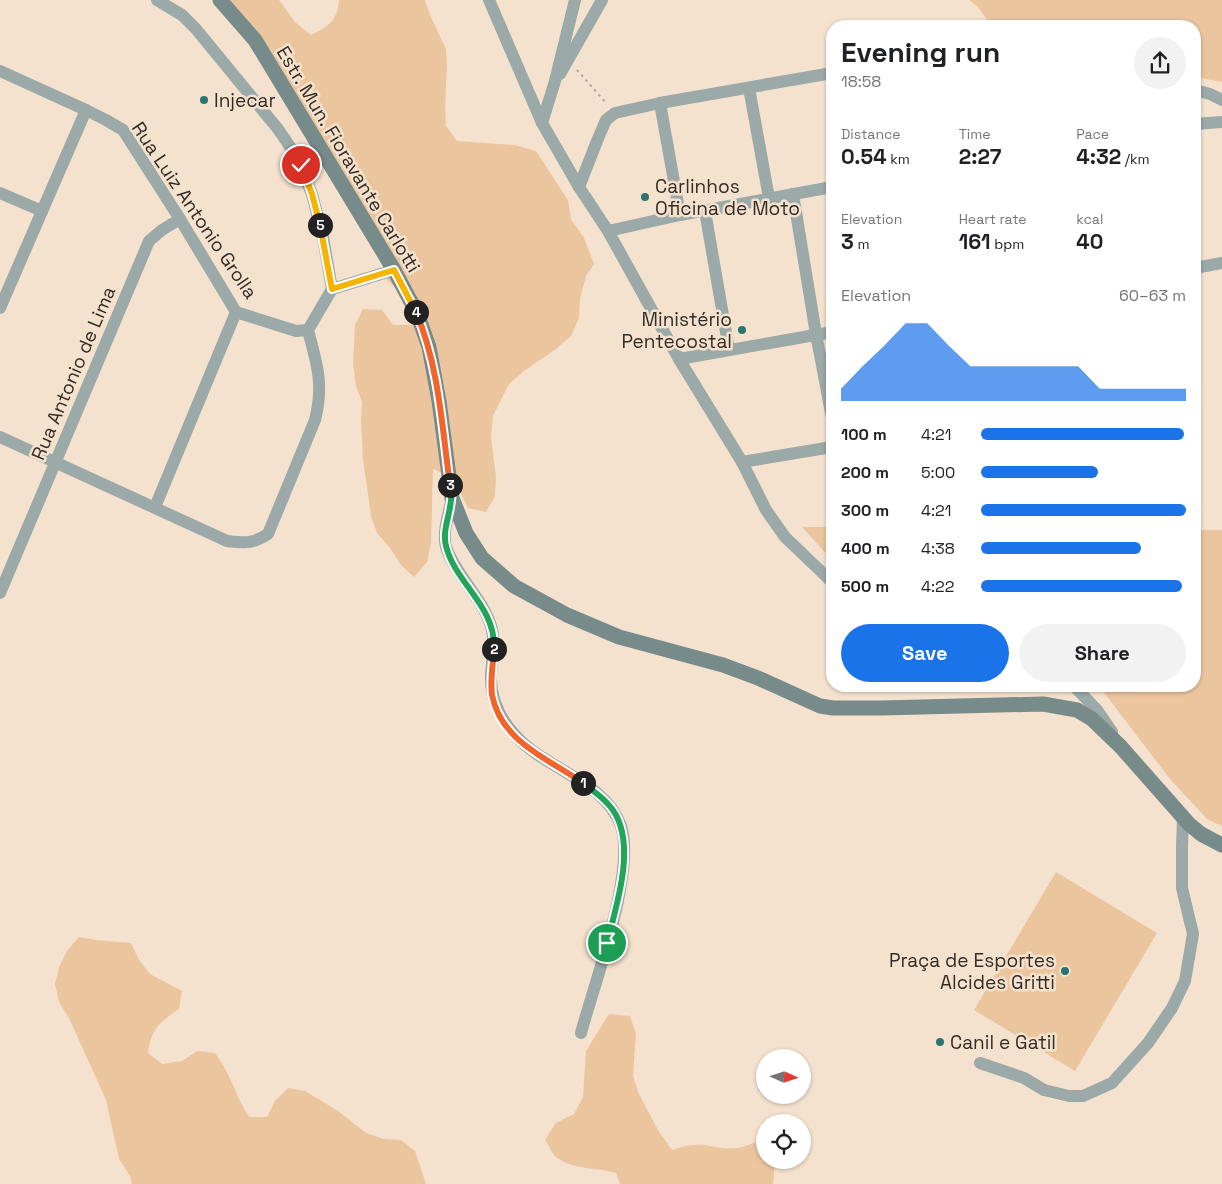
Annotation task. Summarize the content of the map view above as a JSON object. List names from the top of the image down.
{
  "streets": {
    "street": ["Estr. Mun. Fioravante Carlotti", "Rua Luiz Antonio Grolla", "Rua Antonio de Lima"]
  },
  "crossings": [
    ["Rua Luiz Antonio Grolla", "Rua Antonio de Lima"]
  ],
  "places": [
    "Injecar",
    "Carlinhos Oficina de Moto",
    "Ministério Pentecostal",
    "Praça de Esportes Alcides Gritti",
    "Canil e Gatil"
  ],
  "north": "right",
  "page": {
    "heading": ["Evening run", "18:58"],
    "stats": [
      ["Distance", "0.54 km"],
      ["Time", "2:27"],
      ["Pace", "4:32 /km"],
      ["Elevation", "3 m"],
      ["Heart rate", "161 bpm"],
      ["kcal", "40"]
    ],
    "pins": [
      "5",
      "4",
      "3",
      "2",
      "1"
    ],
    "chart": ["Elevation", "60–63 m"],
    "list": [
      {
        "name": "100 m",
        "note": "4:21"
      },
      {
        "name": "200 m",
        "note": "5:00"
      },
      {
        "name": "300 m",
        "note": "4:21"
      },
      {
        "name": "400 m",
        "note": "4:38"
      },
      {
        "name": "500 m",
        "note": "4:22"
      }
    ],
    "buttons": ["Save", "Share"]
  }
}
